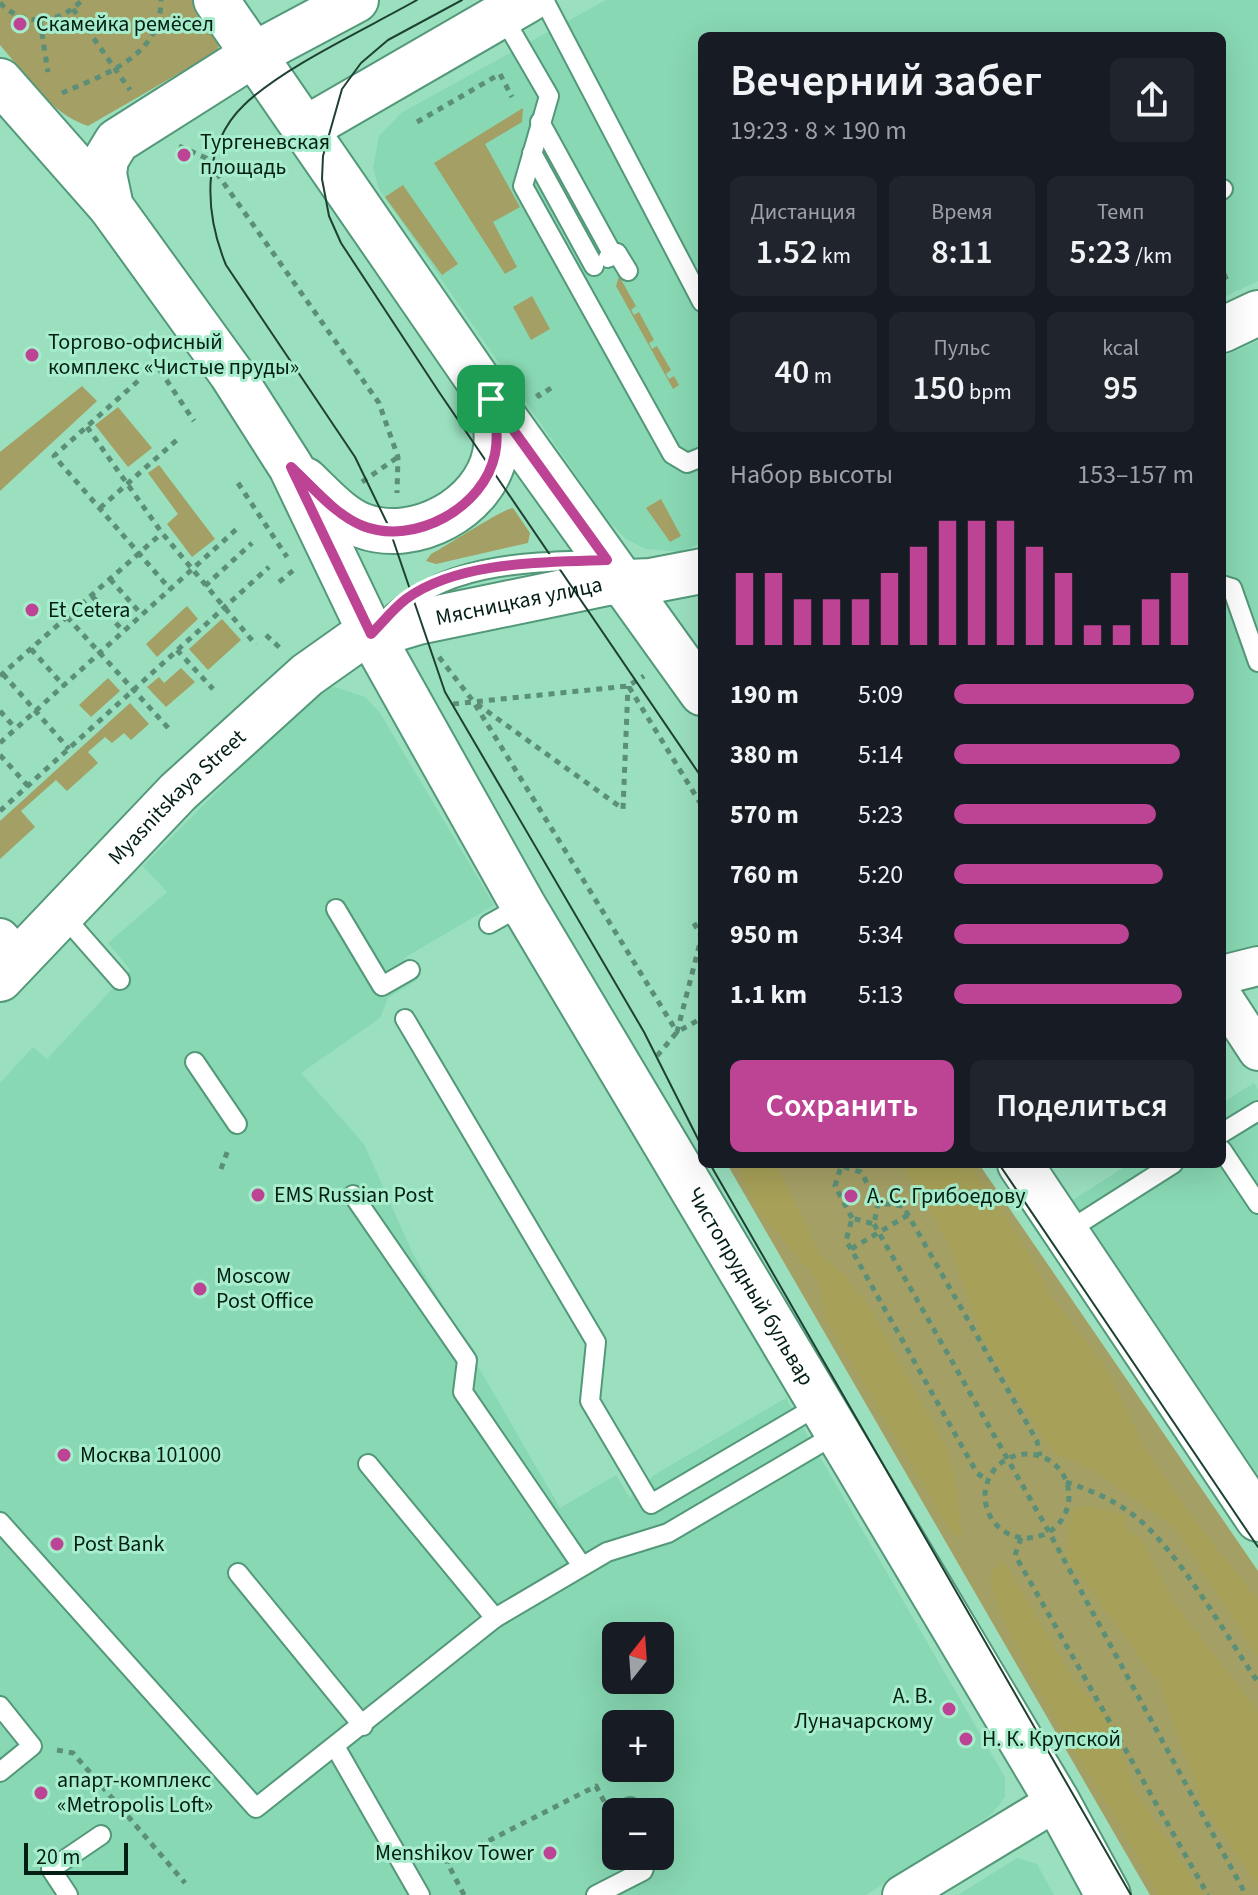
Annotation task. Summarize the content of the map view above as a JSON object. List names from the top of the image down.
{
  "streets": {
    "main road": ["Мясницкая улица", "Myasnitskaya Street", "Чистопрудный бульвар"]
  },
  "crossings": [
    ["Мясницкая улица", "Myasnitskaya Street"],
    ["Мясницкая улица", "Чистопрудный бульвар"],
    ["Myasnitskaya Street", "Чистопрудный бульвар"]
  ],
  "places": [
    "Скамейка ремёсел",
    "Тургеневская площадь",
    "Торгово-офисный комплекс «Чистые пруды»",
    "Et Cetera",
    "EMS Russian Post",
    "А. С. Грибоедову",
    "Moscow Post Office",
    "Москва 101000",
    "Post Bank",
    "А. В. Луначарскому",
    "Н. К. Крупской",
    "апарт-комплекс «Metropolis Loft»",
    "Menshikov Tower"
  ],
  "scale_bar": "20 m",
  "north": "top",
  "page": {
    "heading": ["Вечерний забег", "19:23 · 8 × 190 m"],
    "stats": [
      ["Дистанция", "1.52 km"],
      ["Время", "8:11"],
      ["Темп", "5:23 /km"],
      ["40 m"],
      ["Пульс", "150 bpm"],
      ["kcal", "95"]
    ],
    "chart": ["Набор высоты", "153–157 m"],
    "list": [
      {
        "name": "190 m",
        "note": "5:09"
      },
      {
        "name": "380 m",
        "note": "5:14"
      },
      {
        "name": "570 m",
        "note": "5:23"
      },
      {
        "name": "760 m",
        "note": "5:20"
      },
      {
        "name": "950 m",
        "note": "5:34"
      },
      {
        "name": "1.1 km",
        "note": "5:13"
      }
    ],
    "buttons": ["Сохранить", "Поделиться"],
    "map_buttons": ["+", "−"],
    "scale": "20 m"
  }
}
